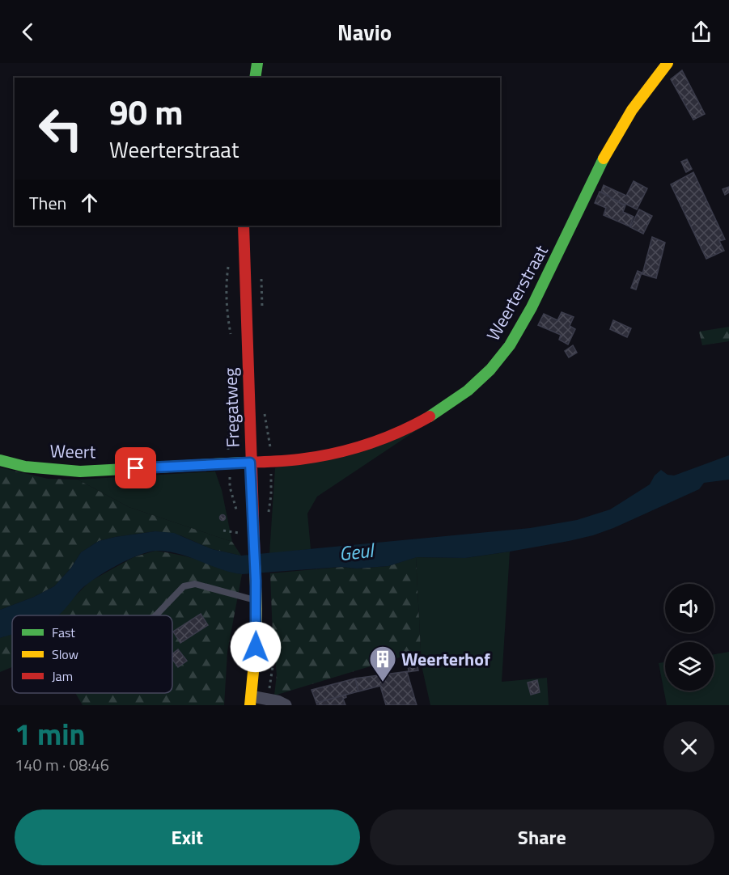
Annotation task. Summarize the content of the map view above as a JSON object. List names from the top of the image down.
{
  "streets": {
    "street": ["Weerterstraat", "Fregatweg", "Weert"]
  },
  "crossings": [
    ["Weerterstraat", "Fregatweg"],
    ["Weerterstraat", "Weert"]
  ],
  "water": ["Geul"],
  "places": {
    "building": ["Weerterhof"]
  },
  "legend": ["Fast", "Slow", "Jam"],
  "page": {
    "header": "Navio",
    "turn": ["90 m", "Weerterstraat"],
    "then": "Then",
    "heading": ["1 min", "140 m · 08:46"],
    "buttons": ["Exit", "Share"]
  }
}
